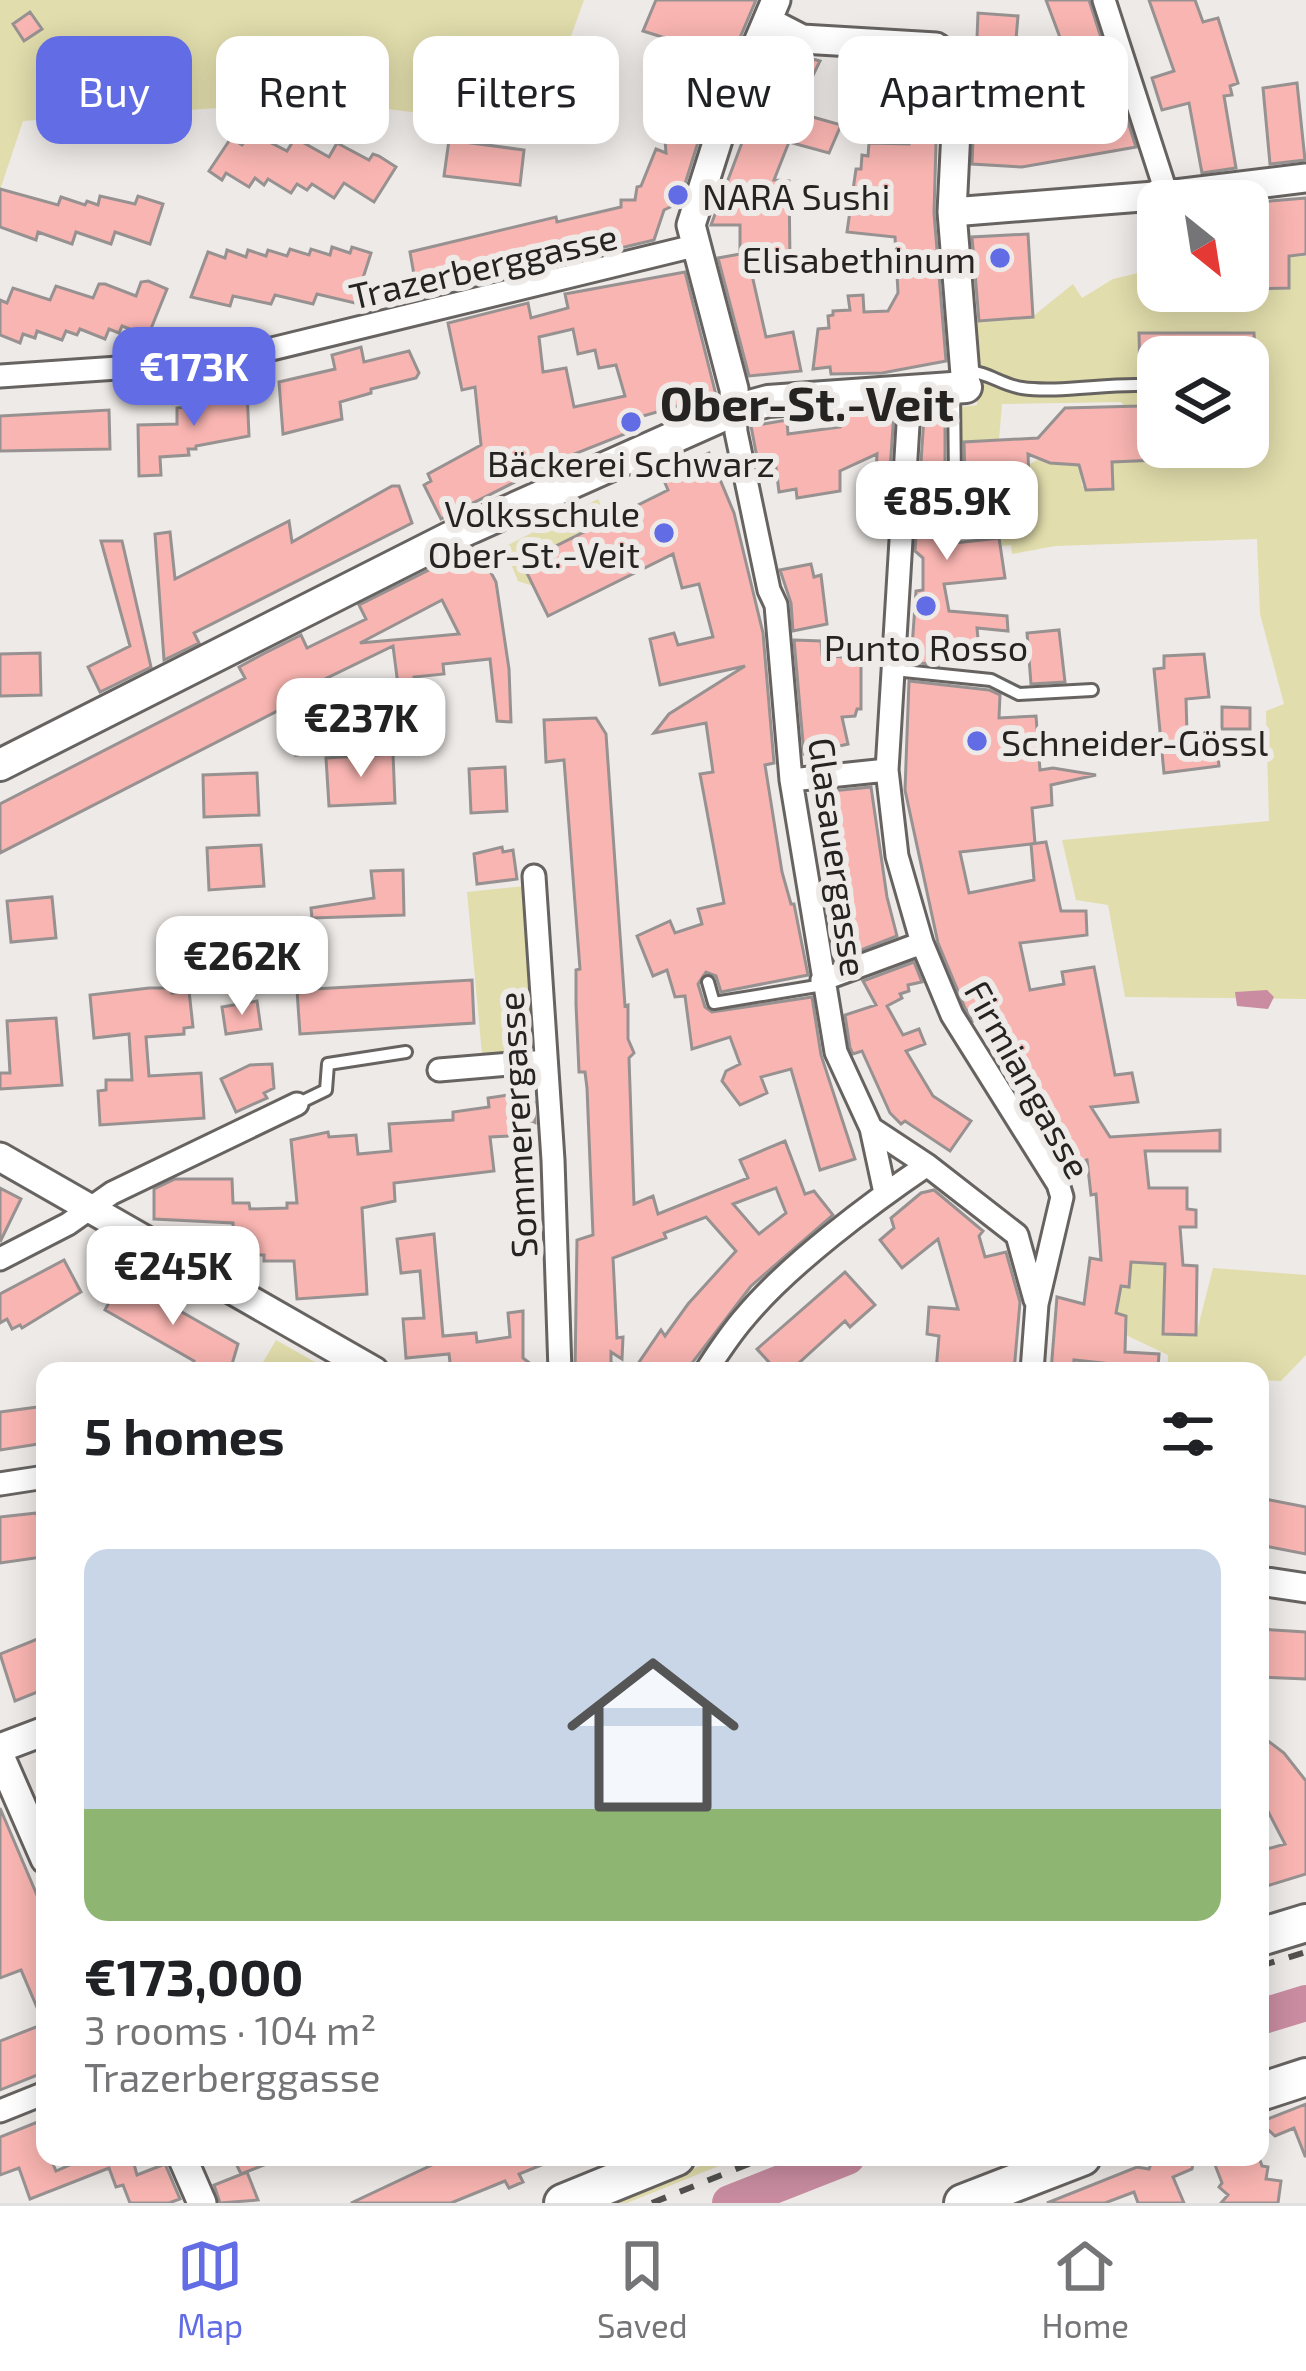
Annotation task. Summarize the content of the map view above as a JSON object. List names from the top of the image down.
{
  "streets": {
    "street": [
      "Trazerberggasse",
      "Glasauergasse",
      "Firmiangasse",
      "Sommerergasse"
    ]
  },
  "districts": ["Ober-St.-Veit"],
  "places": [
    "NARA Sushi",
    "Elisabethinum",
    "Bäckerei Schwarz",
    "Volksschule Ober-St.-Veit",
    "Punto Rosso",
    "Schneider-Gössl"
  ],
  "north": "bottom right",
  "page": {
    "chip": [
      "Buy",
      "Rent",
      "Filters",
      "New",
      "Apartment"
    ],
    "price": [
      "€173K",
      "€85.9K",
      "€237K",
      "€262K",
      "€245K"
    ],
    "heading": "5 homes",
    "list": [
      {
        "name": "€173,000",
        "note": "3 rooms · 104 m² · Trazerberggasse"
      }
    ],
    "tabs": ["Map", "Saved", "Home"]
  }
}
